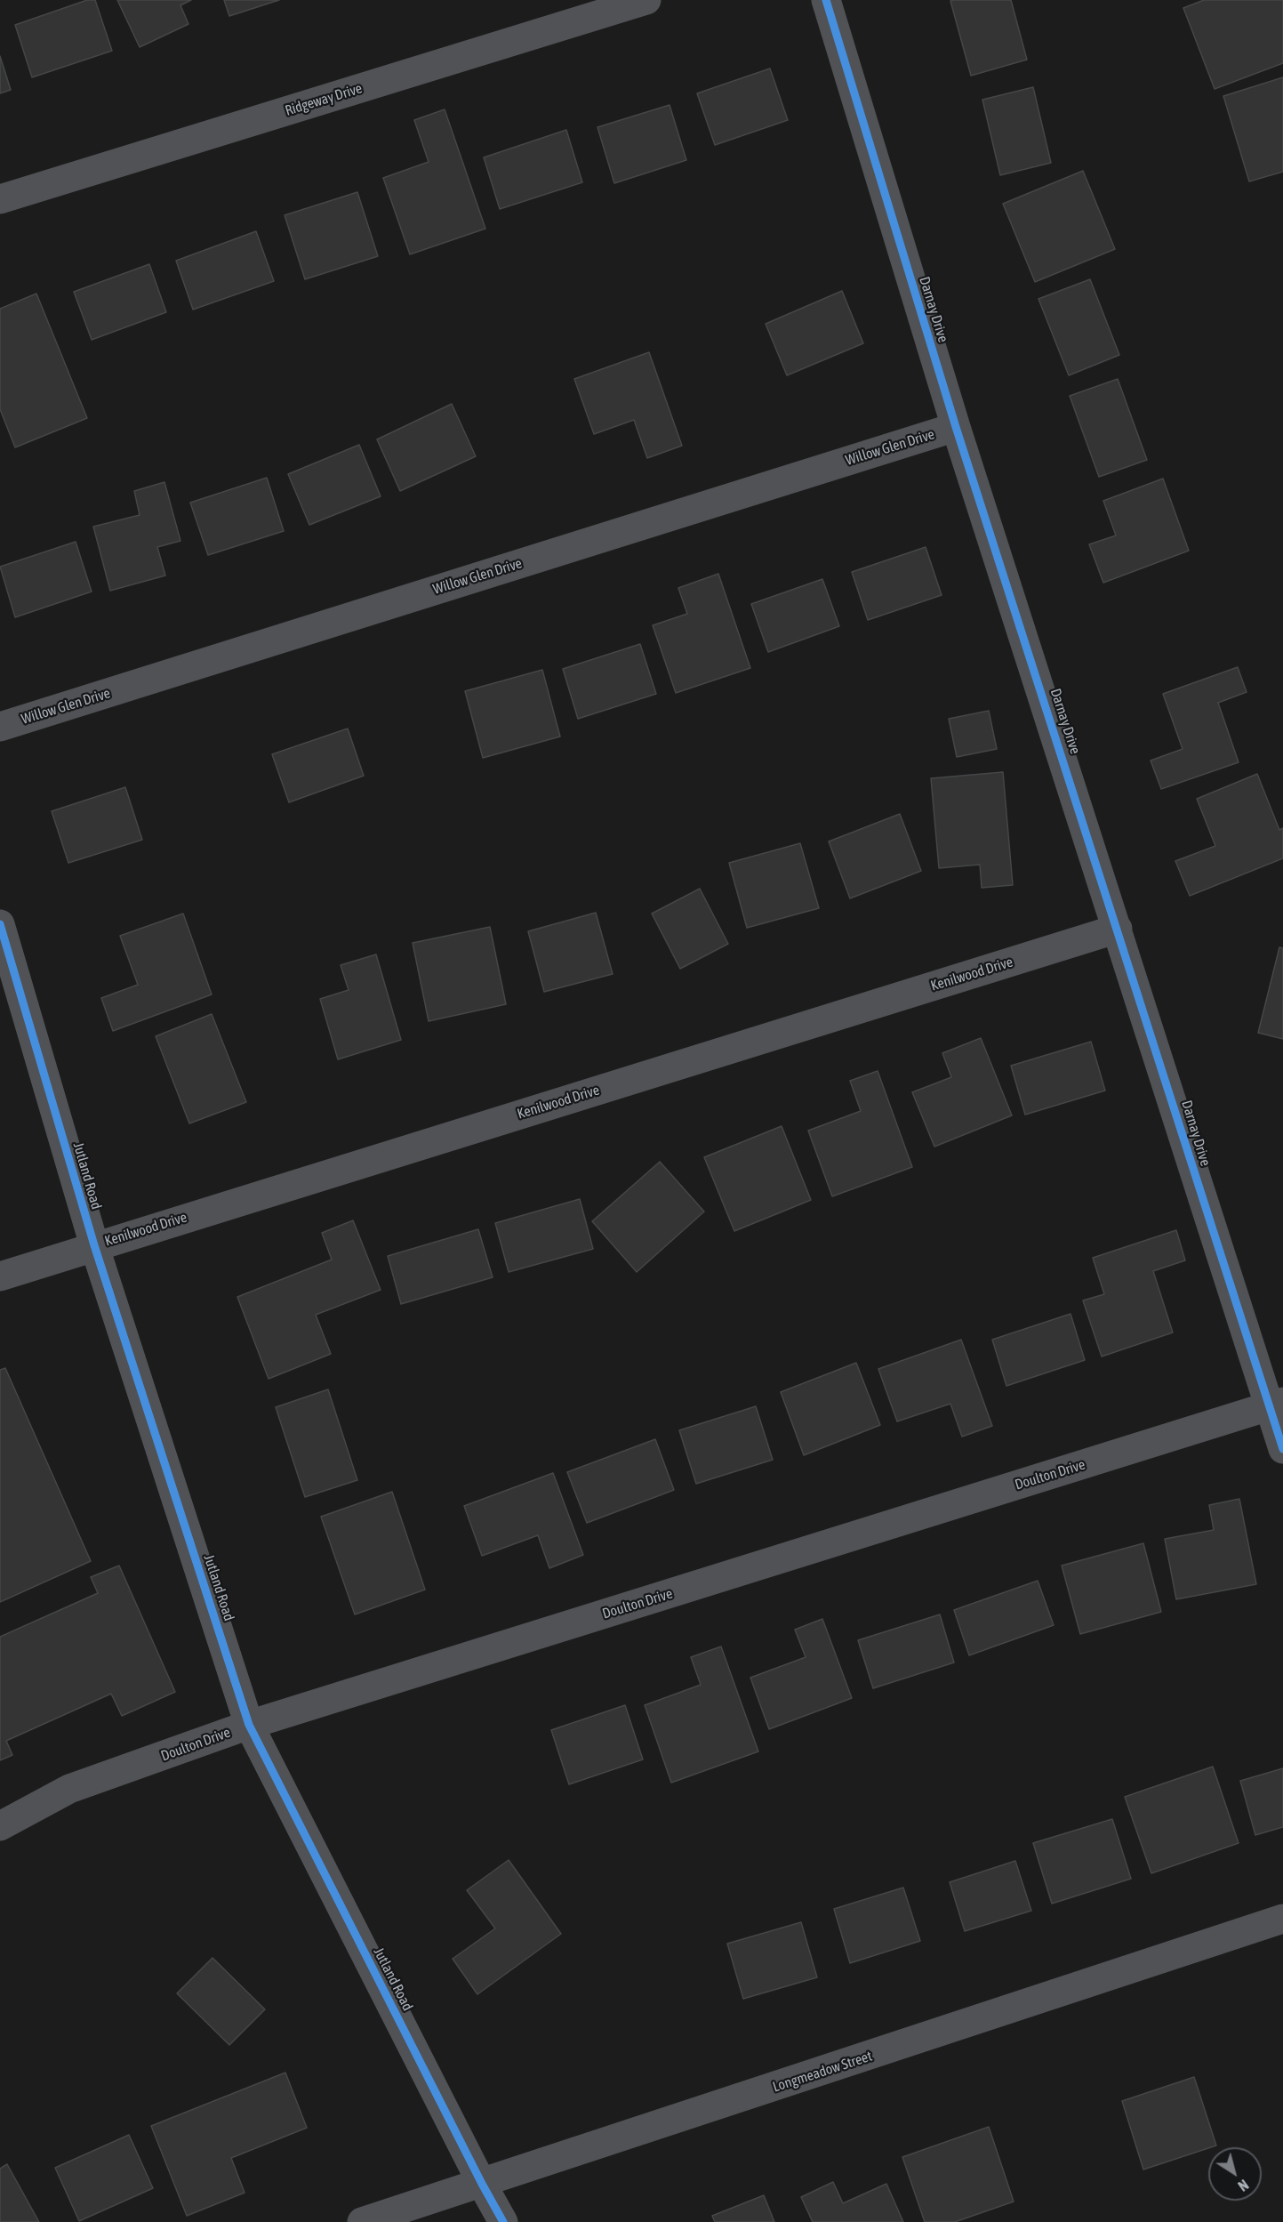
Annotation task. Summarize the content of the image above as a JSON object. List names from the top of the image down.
{
  "streets": {
    "street": [
      "Ridgeway Drive",
      "Darnay Drive",
      "Willow Glen Drive",
      "Kenilwood Drive",
      "Jutland Road",
      "Doulton Drive",
      "Longmeadow Street"
    ]
  },
  "crossings": [
    ["Darnay Drive", "Willow Glen Drive"],
    ["Darnay Drive", "Kenilwood Drive"],
    ["Darnay Drive", "Doulton Drive"],
    ["Kenilwood Drive", "Jutland Road"],
    ["Jutland Road", "Doulton Drive"],
    ["Jutland Road", "Longmeadow Street"]
  ],
  "north": "bottom right"
}
